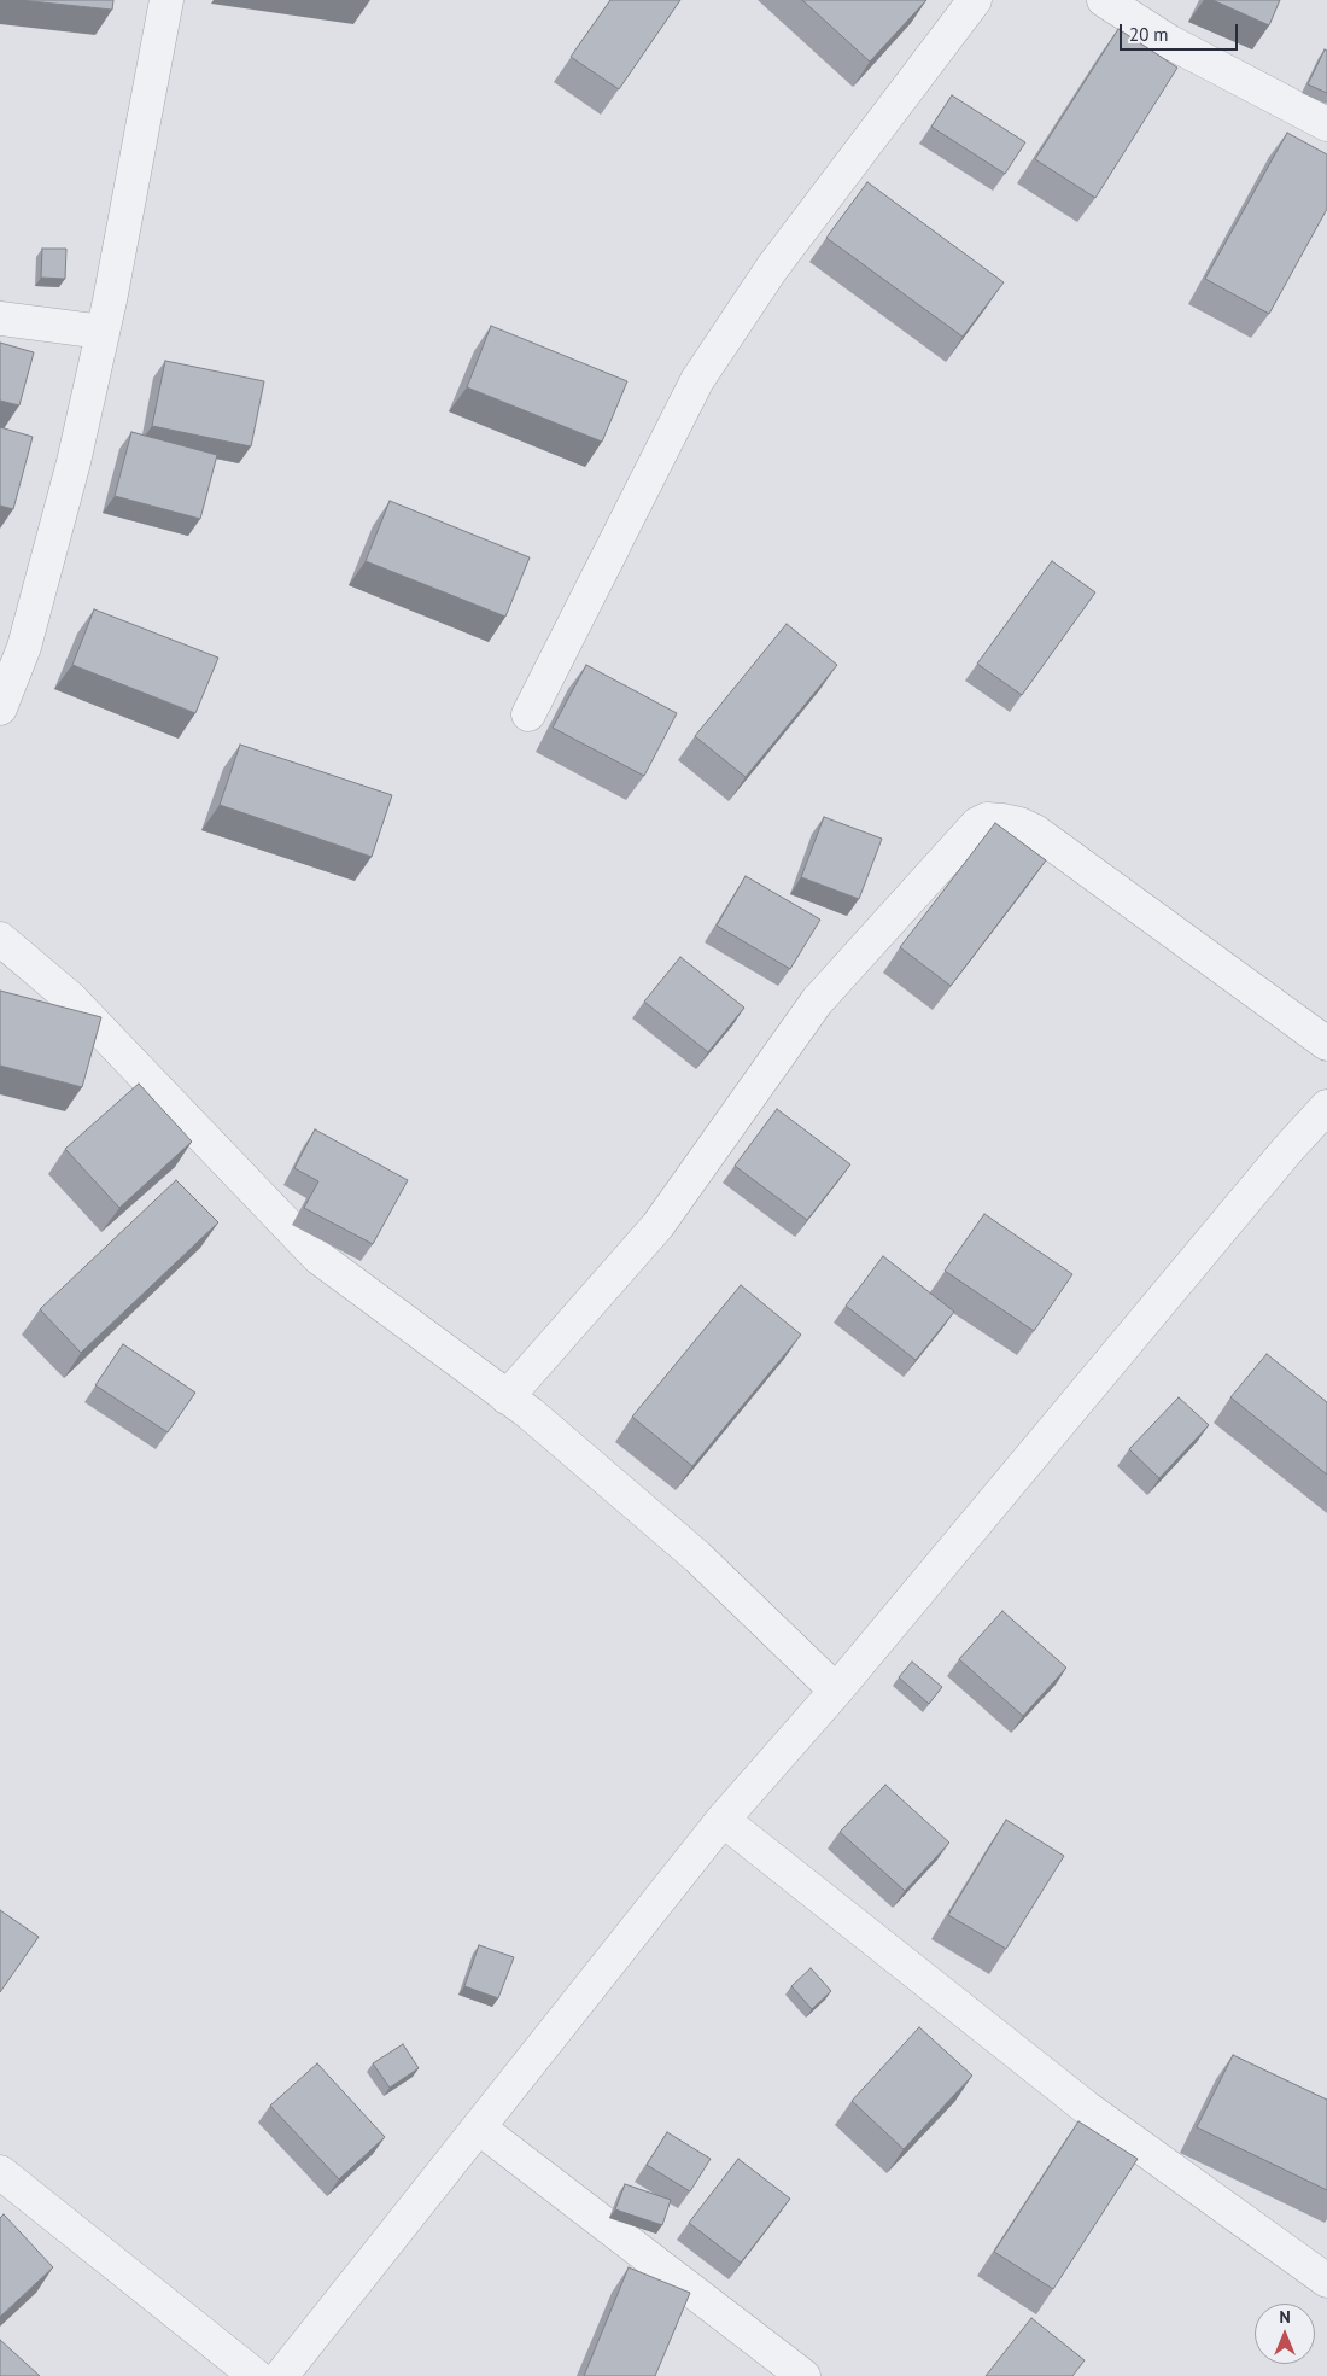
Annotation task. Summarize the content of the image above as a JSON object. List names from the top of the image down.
{
  "scale_bar": "20 m",
  "north": "top"
}
